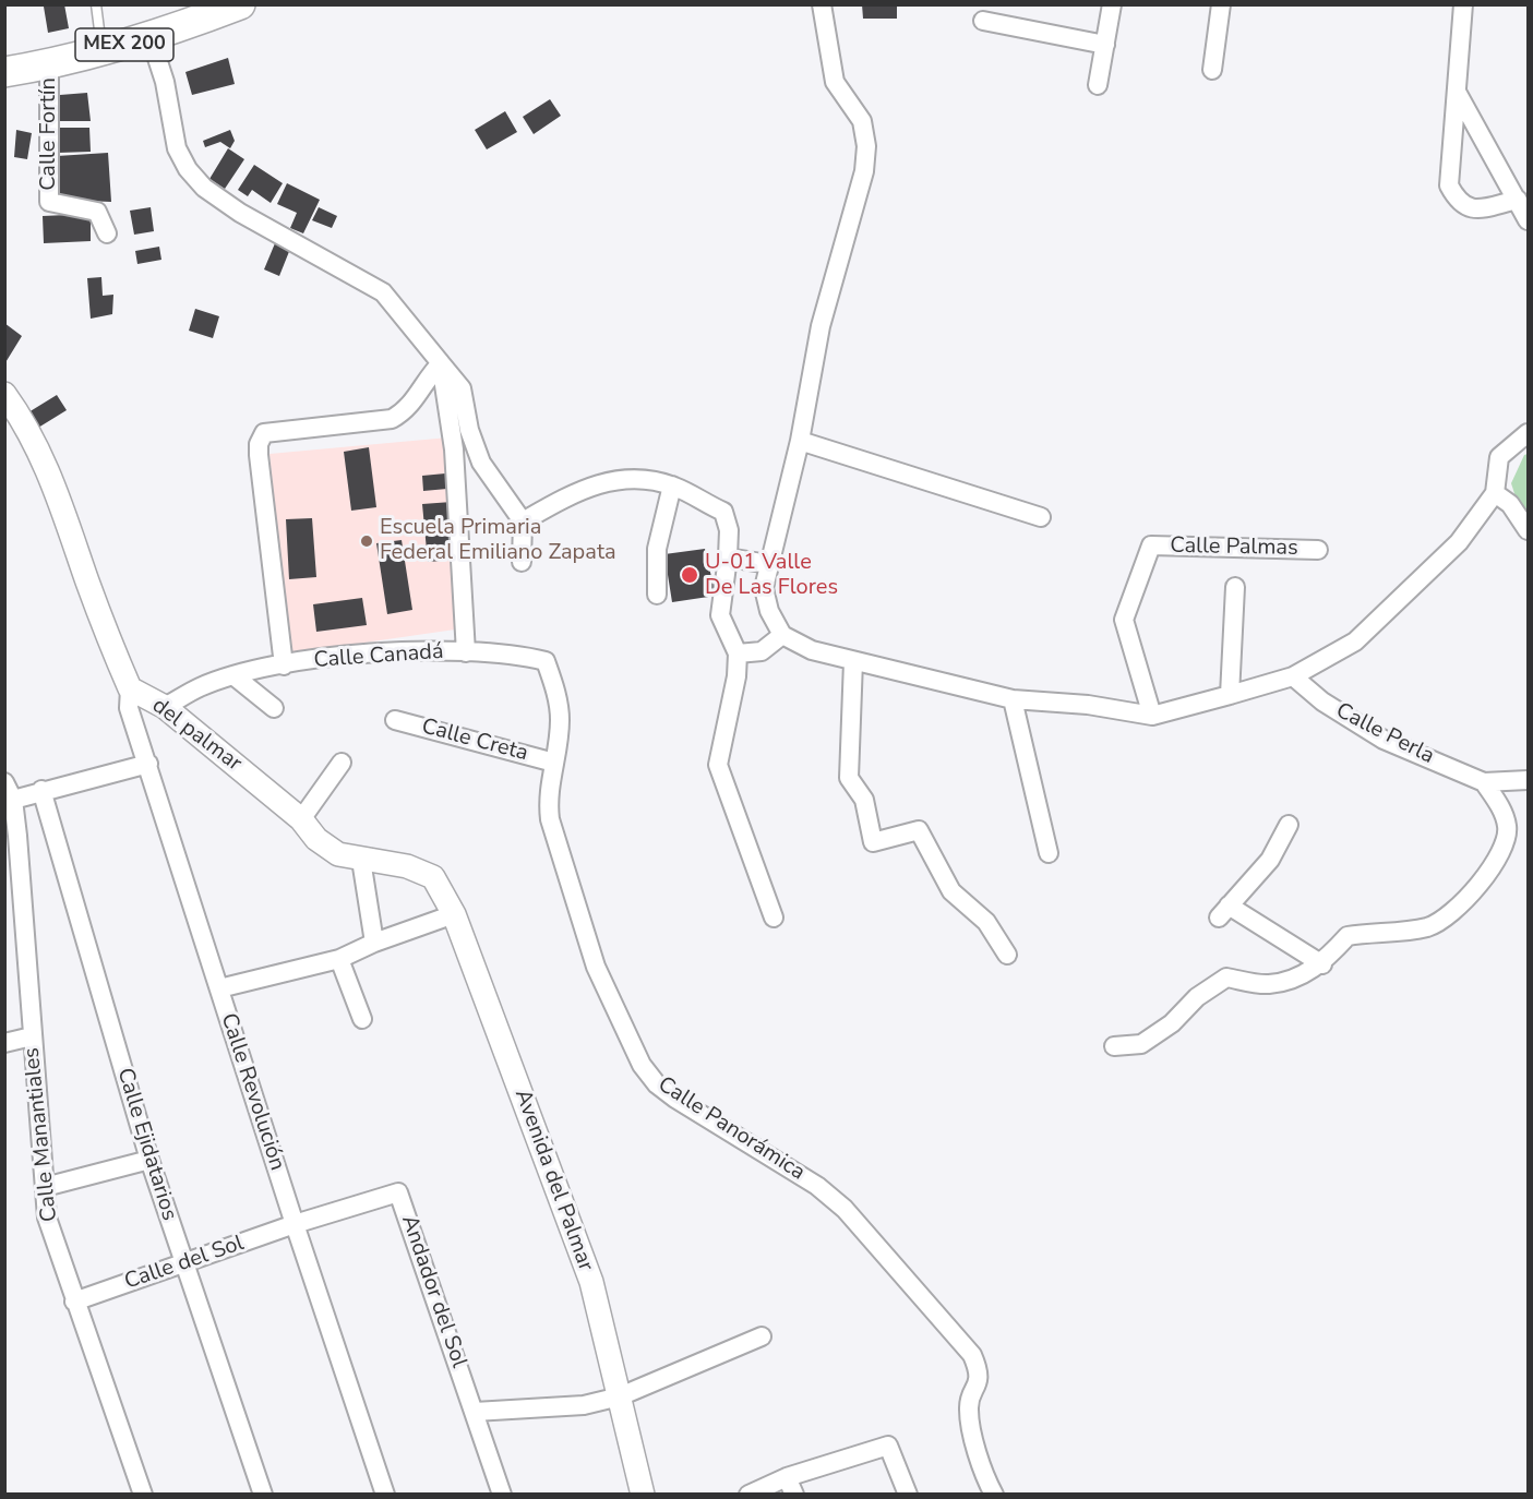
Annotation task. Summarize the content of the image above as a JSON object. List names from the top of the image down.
{
  "streets": {
    "main road": ["MEX 200"],
    "street": [
      "Calle Fortín",
      "Calle Palmas",
      "Calle Canadá",
      "Calle Perla",
      "del palmar",
      "Calle Creta",
      "Calle Revolución",
      "Calle Panorámica",
      "Calle Manantiales",
      "Calle Ejidatarios",
      "Avenida del Palmar",
      "Calle del Sol",
      "Andador del Sol"
    ]
  },
  "crossings": [
    ["MEX 200", "Calle Fortín"],
    ["Calle Canadá", "del palmar"],
    ["Calle Canadá", "Calle Panorámica"],
    ["del palmar", "Calle Revolución"],
    ["del palmar", "Avenida del Palmar"],
    ["Calle Creta", "Calle Panorámica"],
    ["Calle Revolución", "Calle del Sol"],
    ["Calle Revolución", "Andador del Sol"],
    ["Calle Manantiales", "Calle del Sol"],
    ["Calle Ejidatarios", "Calle del Sol"],
    ["Calle del Sol", "Andador del Sol"]
  ],
  "places": ["Escuela Primaria Federal Emiliano Zapata", "U-01 Valle De Las Flores"]
}
